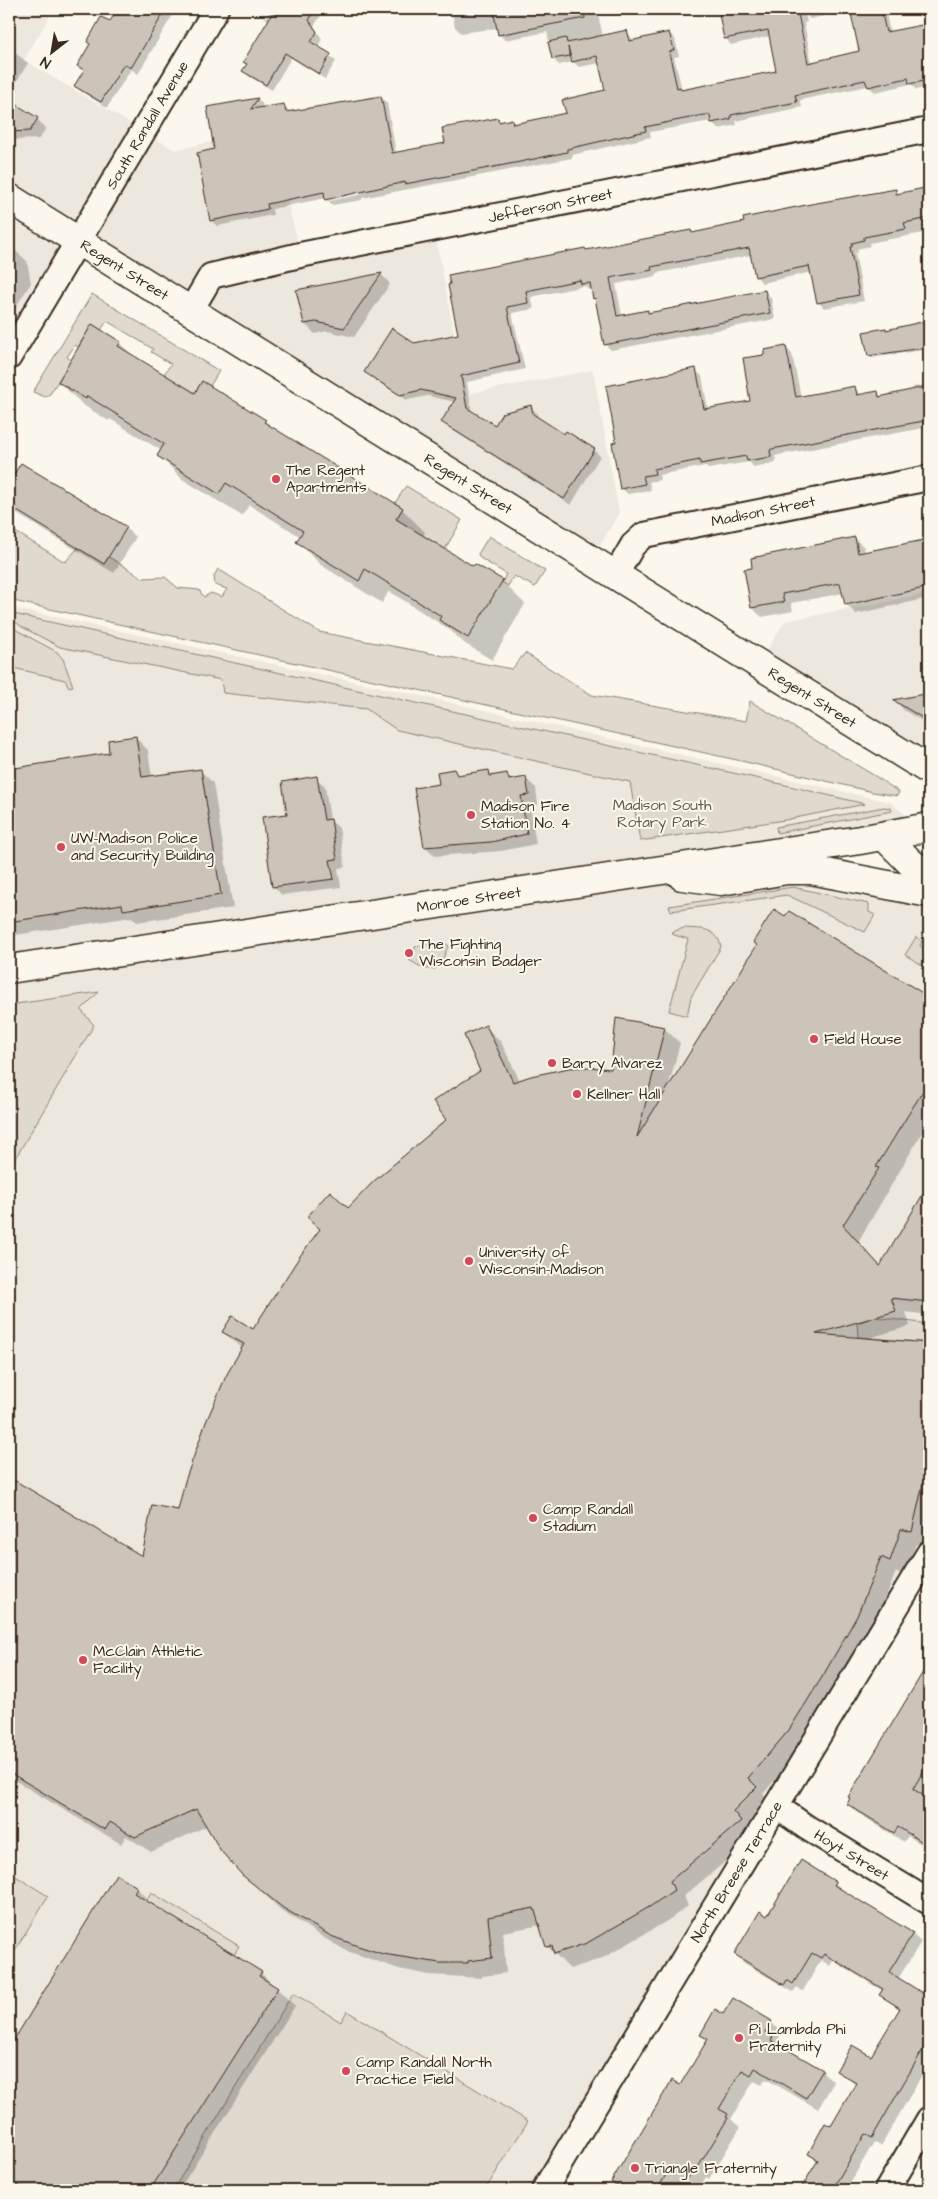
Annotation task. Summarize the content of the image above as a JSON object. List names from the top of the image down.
{
  "streets": {
    "main road": ["Regent Street", "Monroe Street"],
    "street": [
      "South Randall Avenue",
      "Jefferson Street",
      "Madison Street",
      "Hoyt Street",
      "North Breese Terrace"
    ]
  },
  "crossings": [
    ["South Randall Avenue", "Regent Street"],
    ["Jefferson Street", "Regent Street"],
    ["Regent Street", "Madison Street"],
    ["Hoyt Street", "North Breese Terrace"]
  ],
  "parks": ["Madison South Rotary Park"],
  "places": [
    "The Regent Apartments",
    "Madison Fire Station No. 4",
    "UW-Madison Police and Security Building",
    "The Fighting Wisconsin Badger",
    "Field House",
    "Barry Alvarez",
    "Kellner Hall",
    "University of Wisconsin-Madison",
    "Camp Randall Stadium",
    "McClain Athletic Facility",
    "Pi Lambda Phi Fraternity",
    "Camp Randall North Practice Field",
    "Triangle Fraternity"
  ],
  "north": "bottom left"
}
